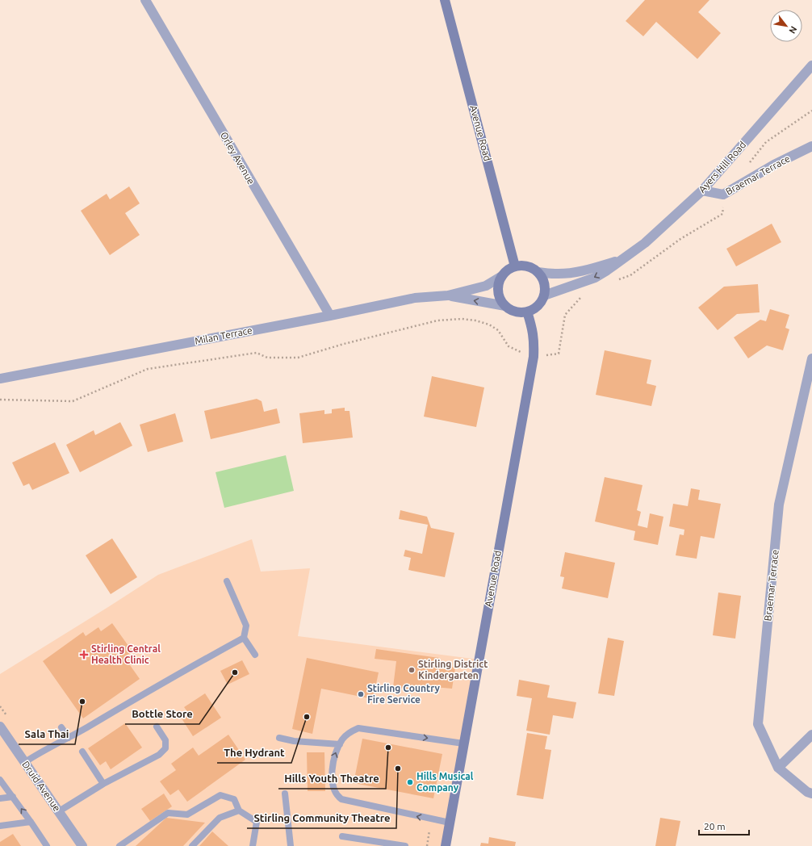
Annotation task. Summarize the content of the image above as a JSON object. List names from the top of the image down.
{
  "streets": {
    "street": [
      "Avenue Road",
      "Orley Avenue",
      "Ayers Hill Road",
      "Braemar Terrace",
      "Milan Terrace",
      "Druid Avenue"
    ]
  },
  "crossings": [
    ["Avenue Road", "Ayers Hill Road"],
    ["Avenue Road", "Milan Terrace"],
    ["Orley Avenue", "Milan Terrace"],
    ["Ayers Hill Road", "Braemar Terrace"],
    ["Ayers Hill Road", "Milan Terrace"]
  ],
  "places": {
    "health": ["Stirling Central Health Clinic"],
    "other": [
      "Stirling District Kindergarten",
      "Bottle Store",
      "Stirling Country Fire Service",
      "Sala Thai",
      "The Hydrant",
      "Hills Youth Theatre",
      "Stirling Community Theatre",
      "Hills Musical Company"
    ]
  },
  "scale_bar": "20 m",
  "north": "bottom right"
}
